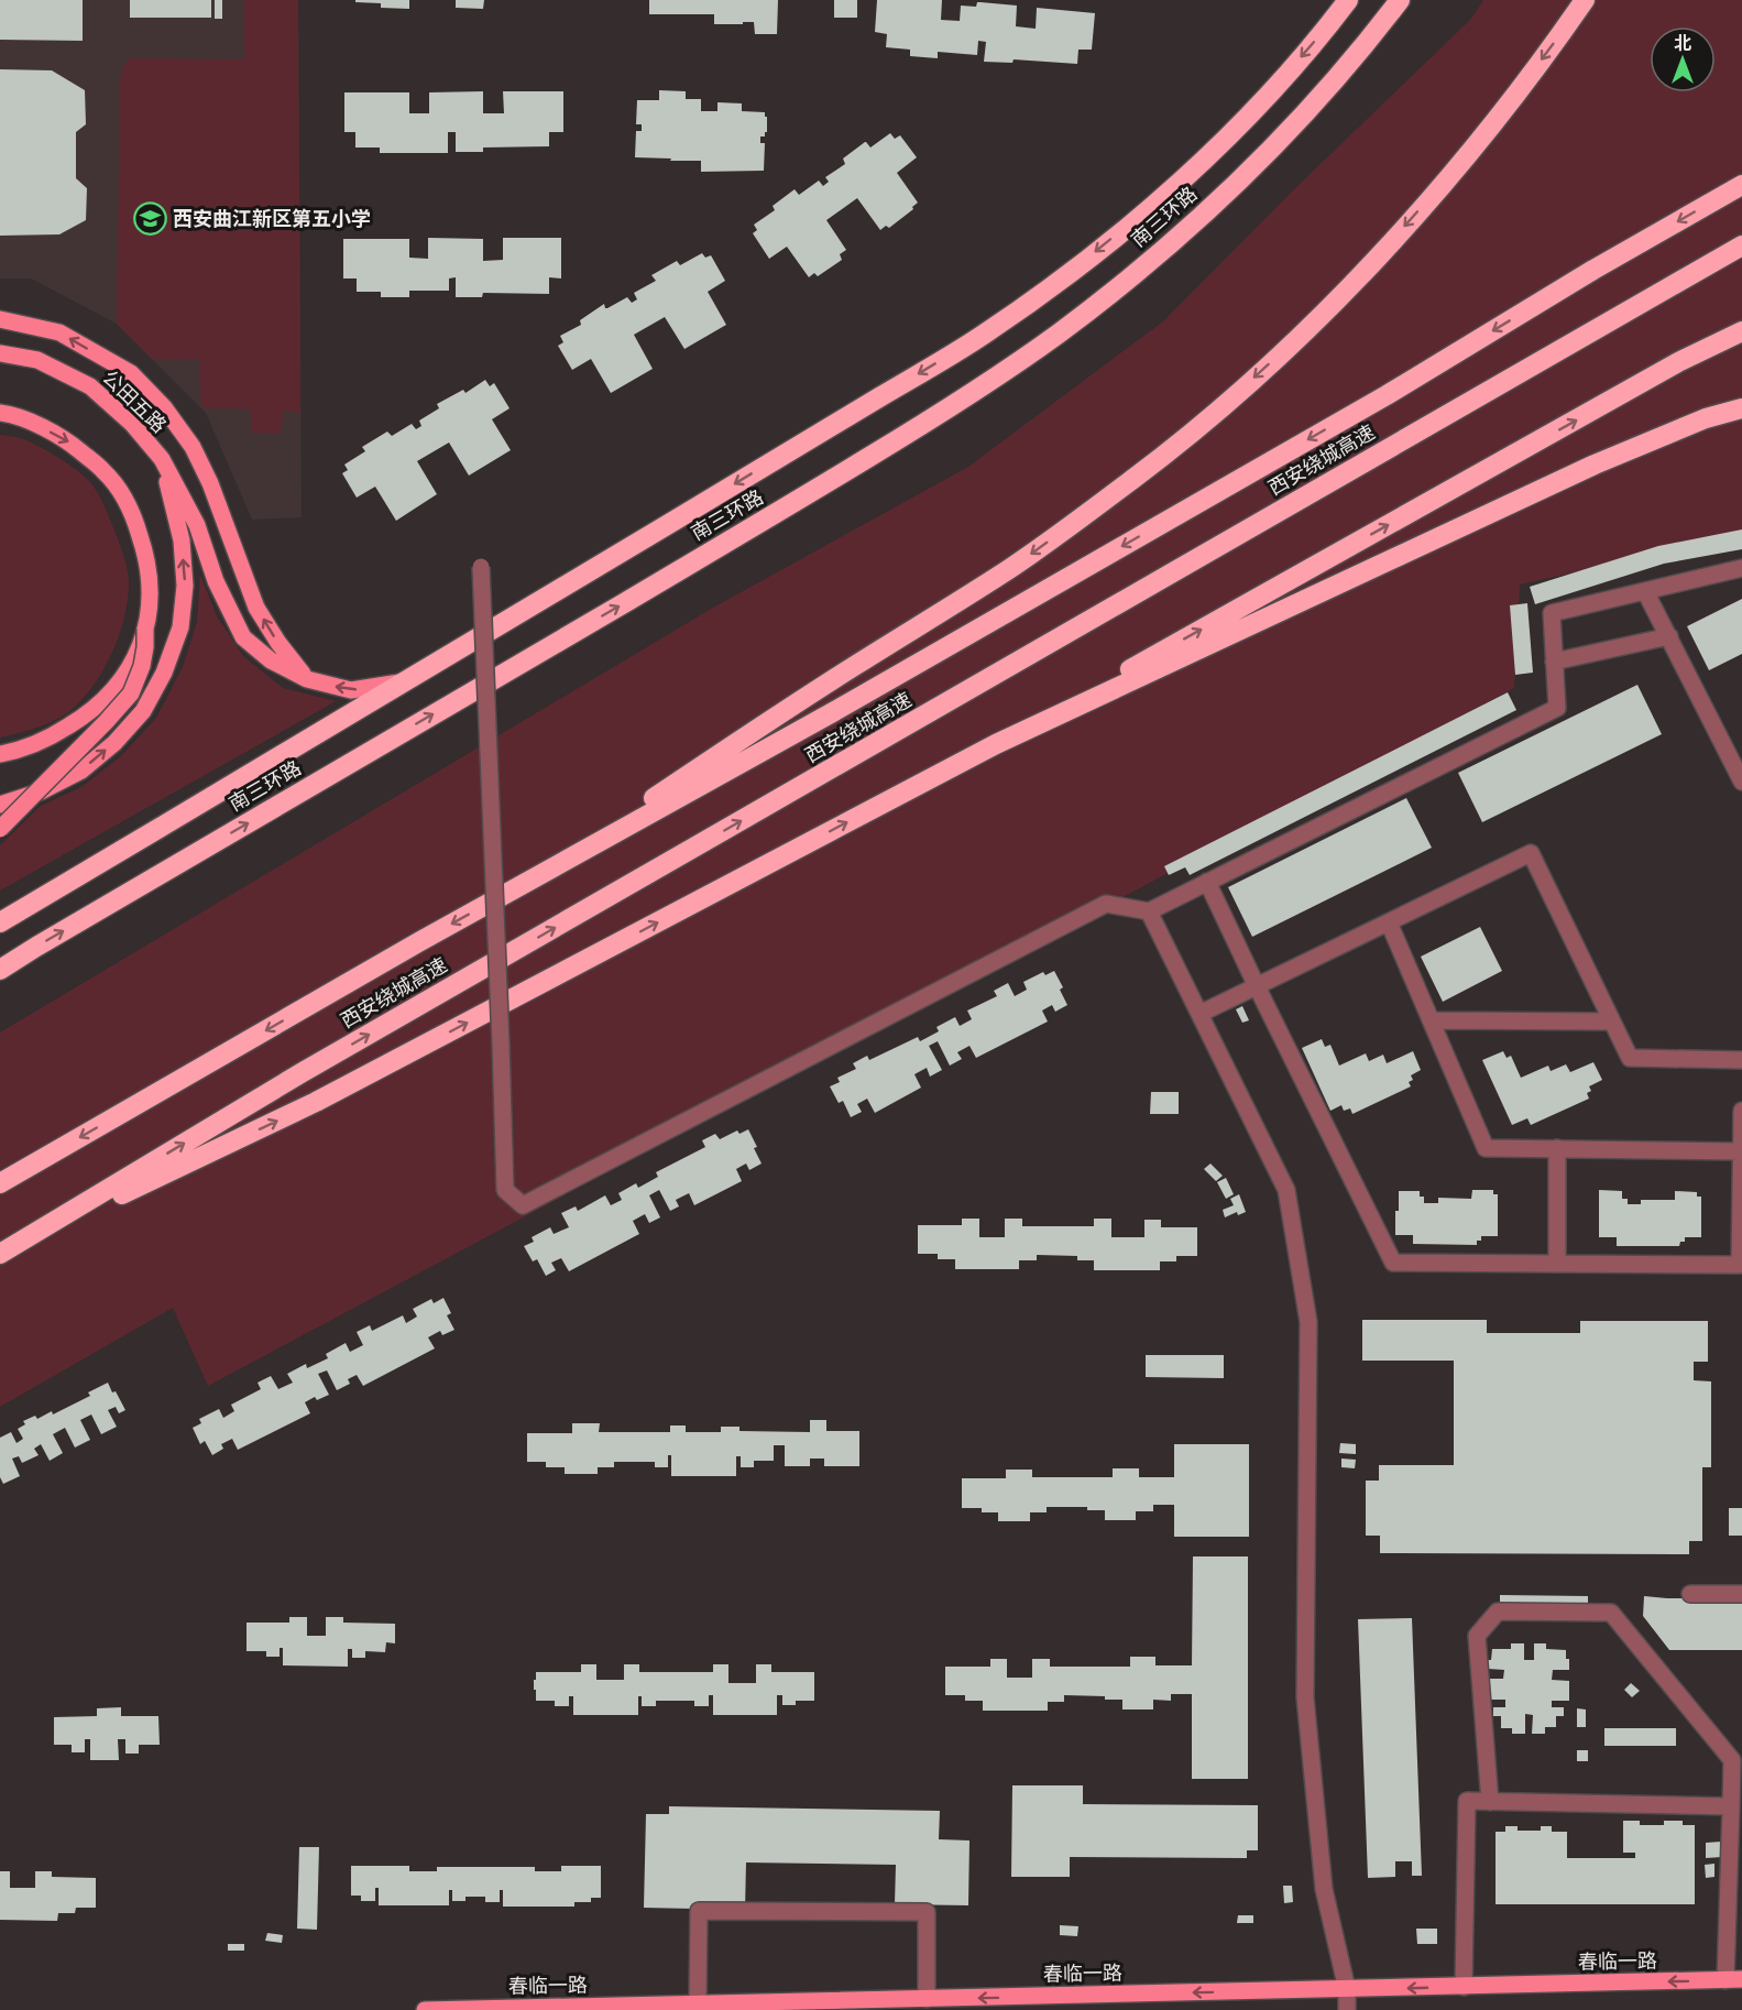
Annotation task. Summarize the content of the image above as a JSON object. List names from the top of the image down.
{
  "streets": {
    "highway": ["南三环路", "西安绕城高速"],
    "main road": ["公田五路", "春临一路"]
  },
  "crossings": [
    ["南三环路", "公田五路"]
  ],
  "one_way": ["春临一路"],
  "places": {
    "school or university": ["西安曲江新区第五小学"]
  },
  "north": "top"
}
